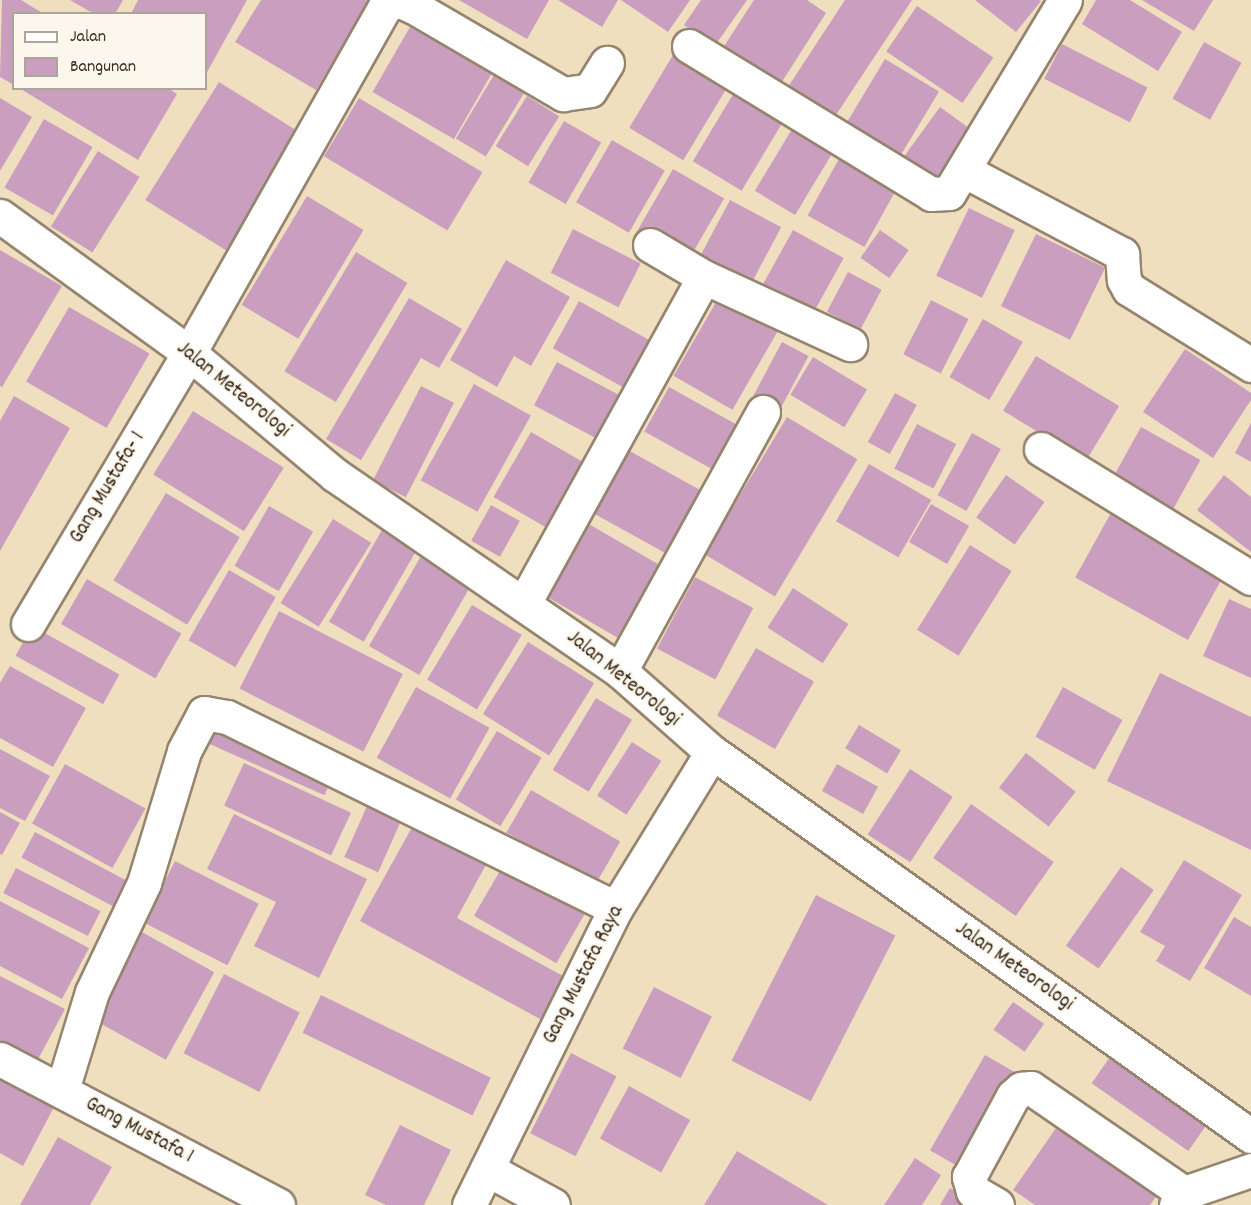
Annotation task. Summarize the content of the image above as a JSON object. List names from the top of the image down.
{
  "streets": {
    "street": [
      "Jalan Meteorologi",
      "Gang Mustafa- 1",
      "Gang Mustafa Raya",
      "Gang Mustafa 1"
    ]
  },
  "crossings": [
    ["Jalan Meteorologi", "Gang Mustafa- 1"],
    ["Jalan Meteorologi", "Gang Mustafa Raya"]
  ],
  "legend": ["Jalan", "Bangunan"]
}
